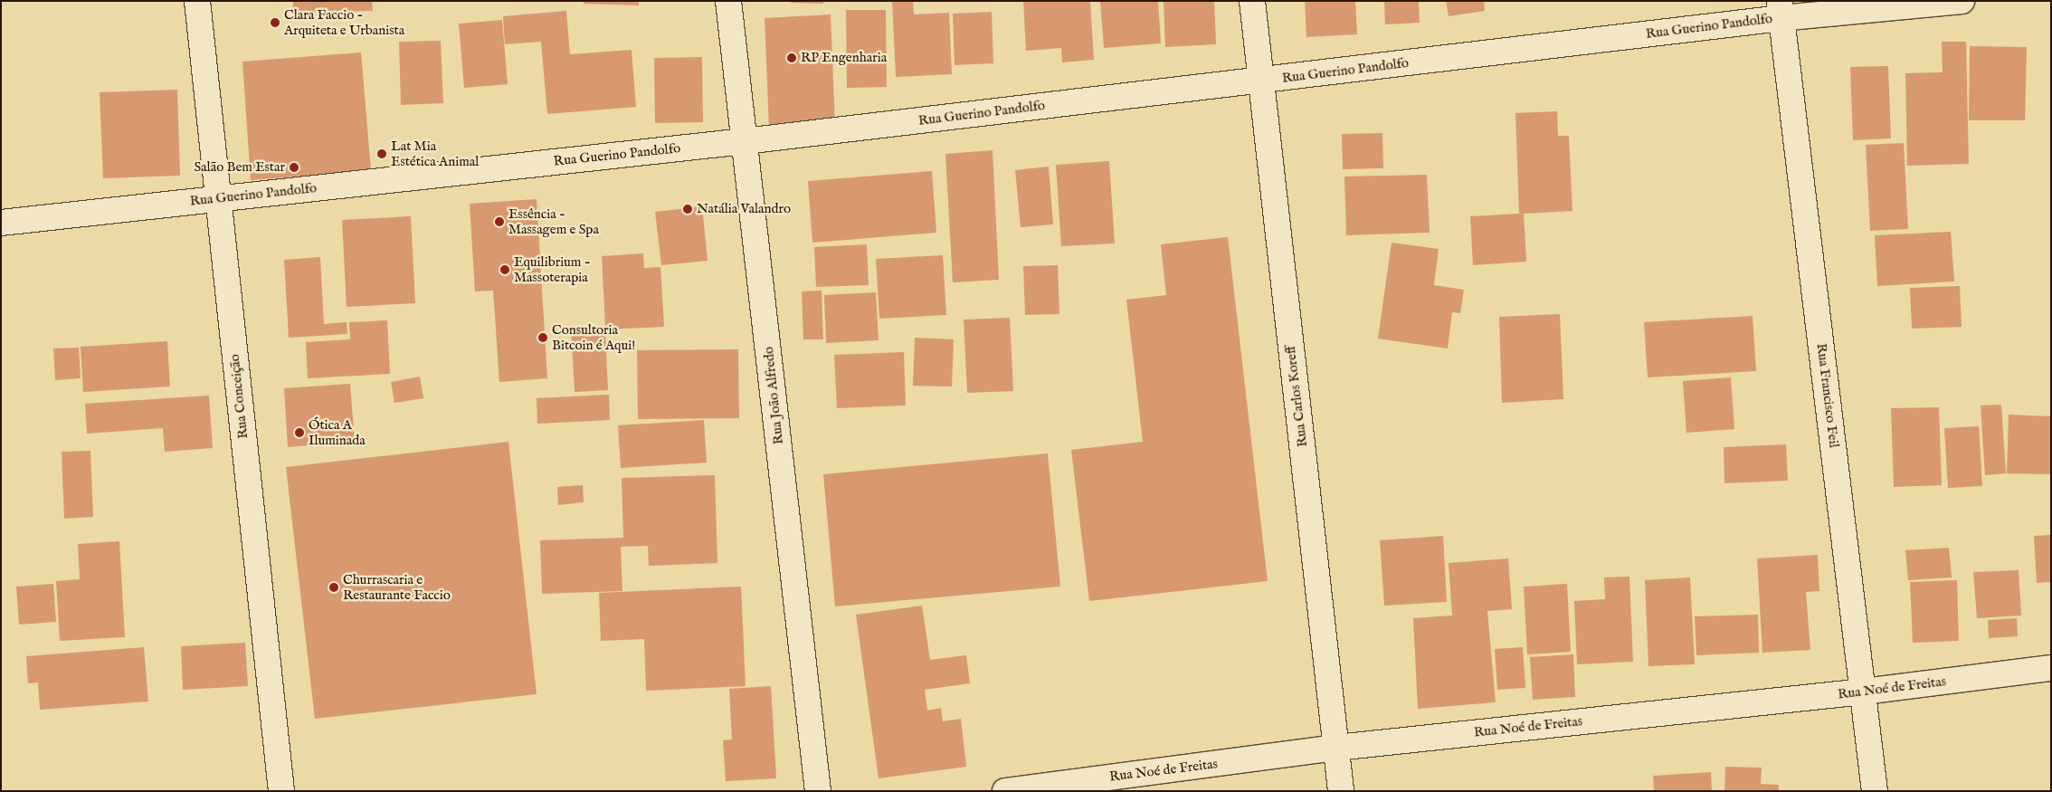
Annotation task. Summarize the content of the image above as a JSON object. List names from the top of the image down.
{
  "streets": {
    "street": [
      "Rua Guerino Pandolfo",
      "Rua João Alfredo",
      "Rua Francisco Feil",
      "Rua Conceição",
      "Rua Carlos Koreff",
      "Rua Noé de Freitas"
    ]
  },
  "crossings": [
    ["Rua Guerino Pandolfo", "Rua João Alfredo"],
    ["Rua Guerino Pandolfo", "Rua Francisco Feil"],
    ["Rua Guerino Pandolfo", "Rua Conceição"],
    ["Rua Guerino Pandolfo", "Rua Carlos Koreff"],
    ["Rua Francisco Feil", "Rua Noé de Freitas"],
    ["Rua Carlos Koreff", "Rua Noé de Freitas"]
  ],
  "places": [
    "Clara Faccio - Arquiteta e Urbanista",
    "RP Engenharia",
    "Lat Mia Estética Animal",
    "Salão Bem Estar",
    "Natália Valandro",
    "Essência - Massagem e Spa",
    "Equilibrium - Massoterapia",
    "Consultoria Bitcoin é Aqui!",
    "Ótica A Iluminada",
    "Churrascaria e Restaurante Faccio"
  ]
}
